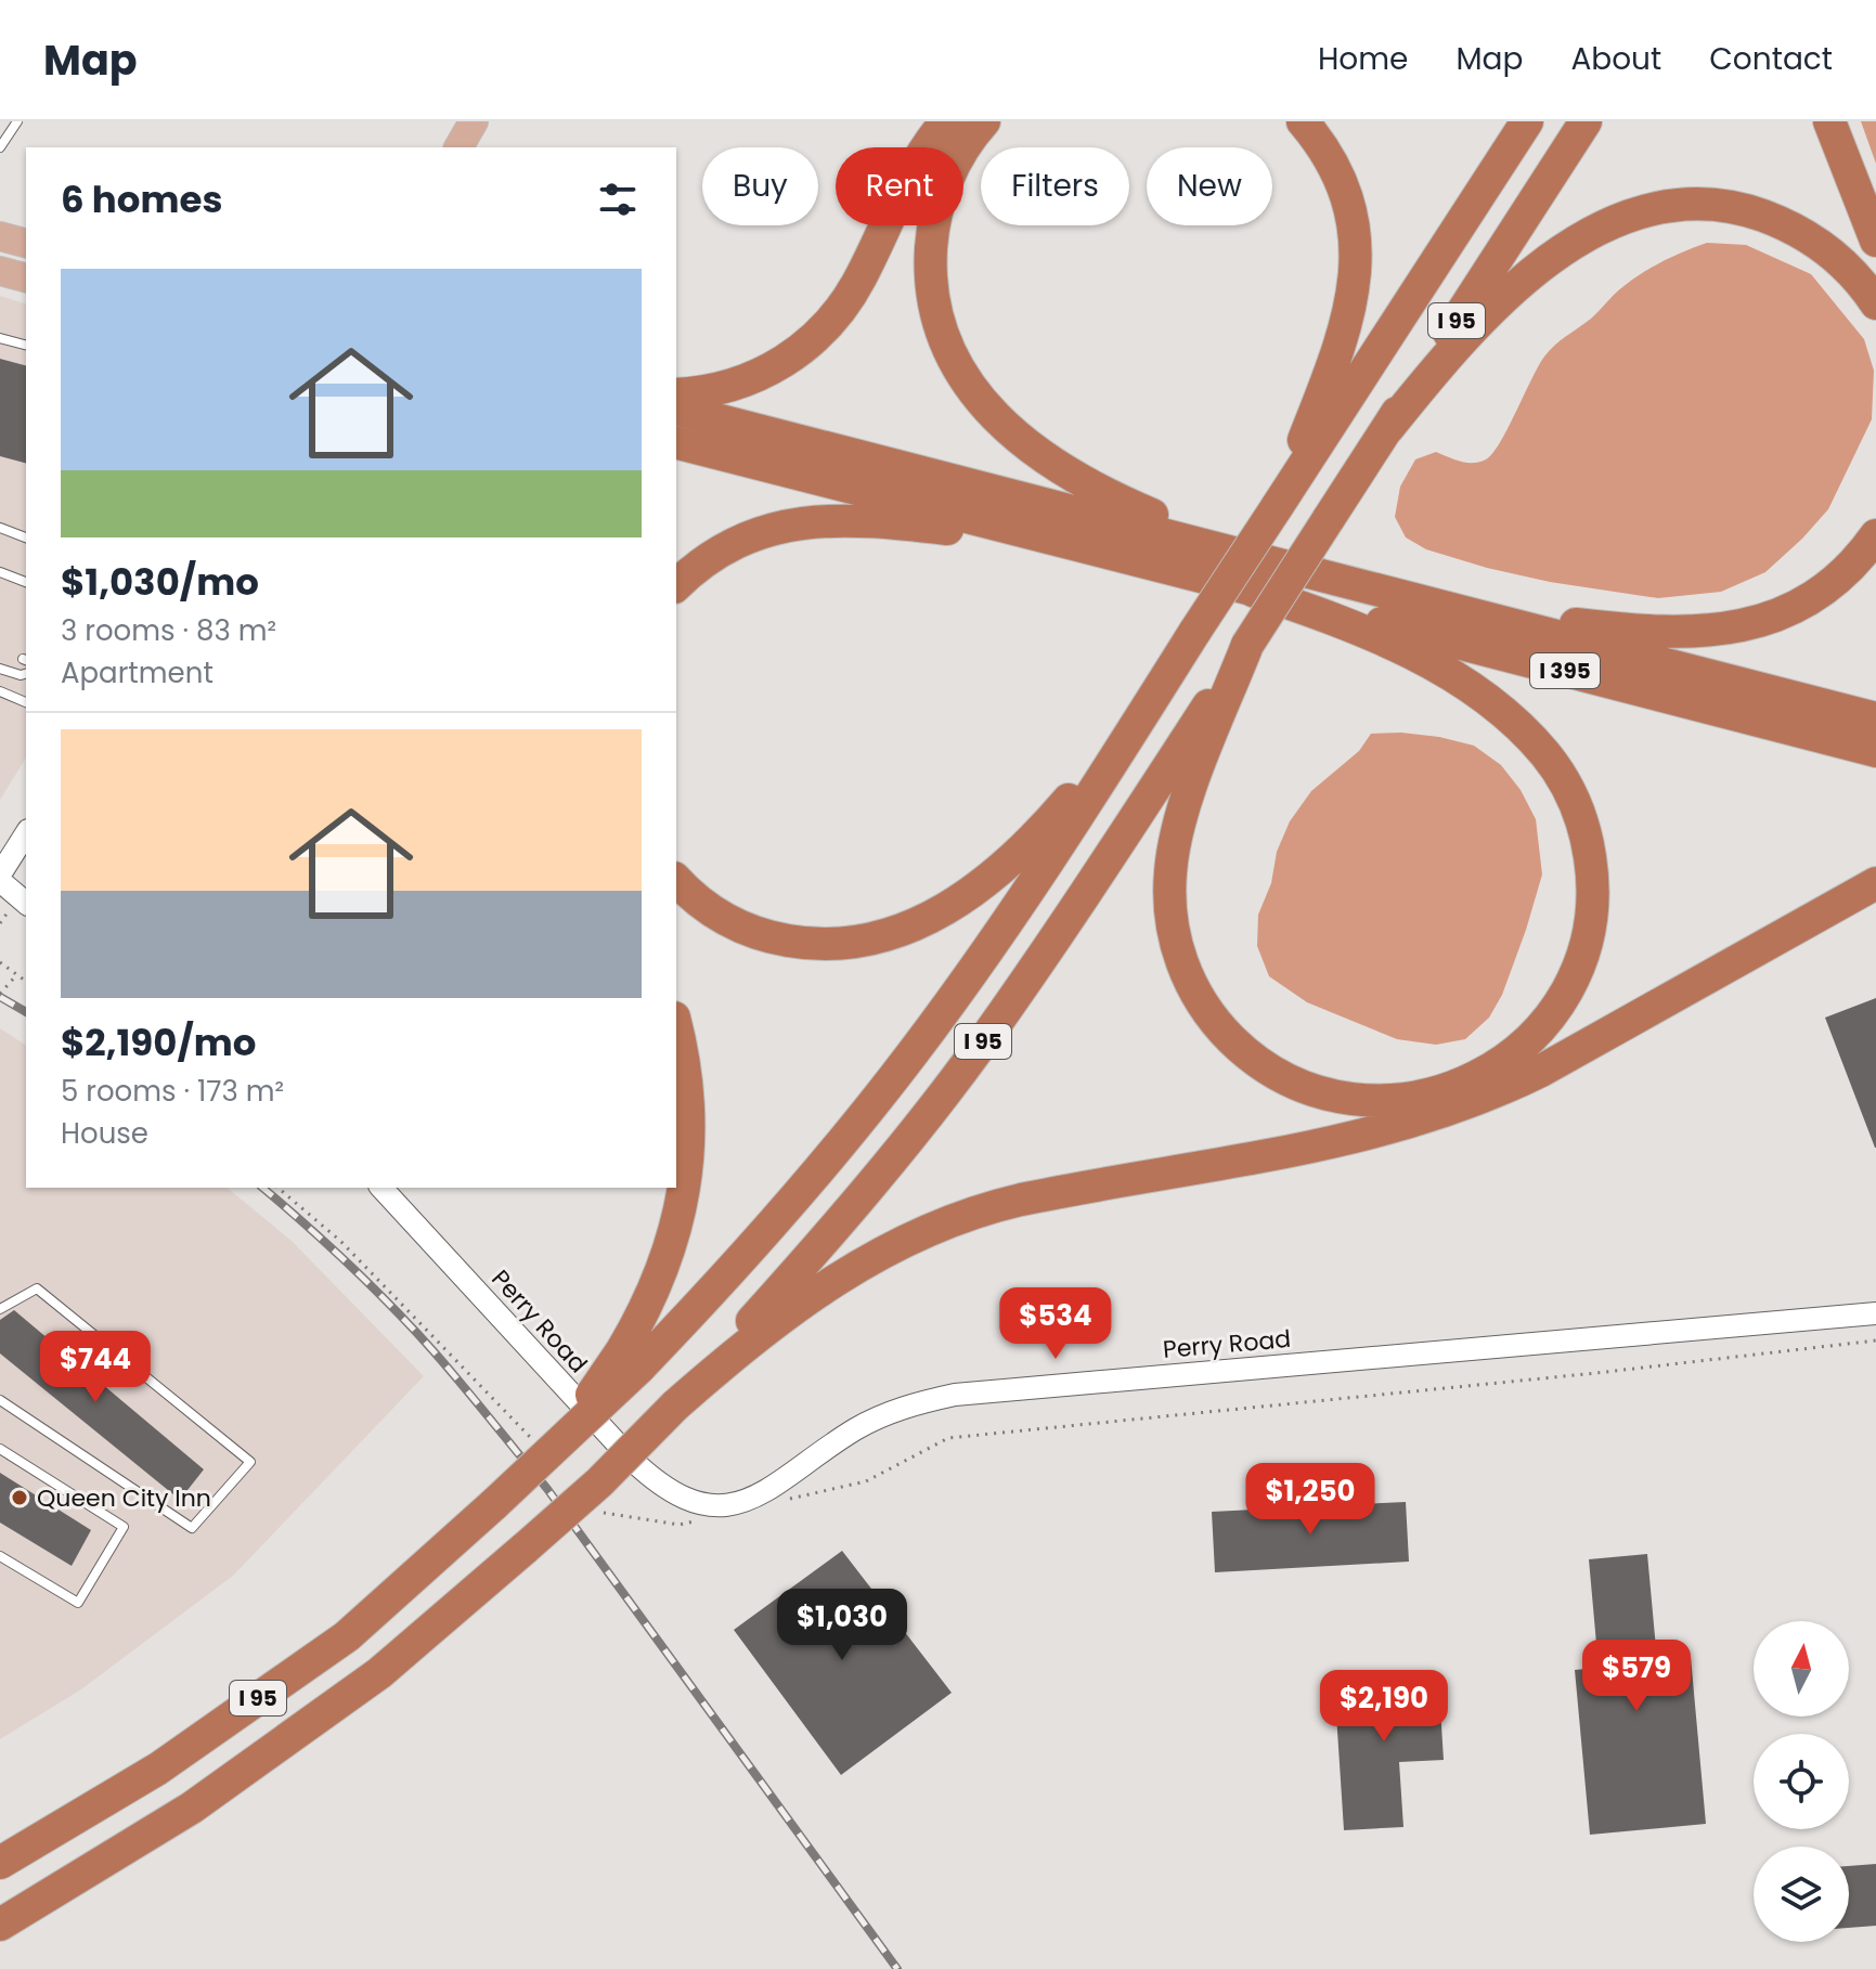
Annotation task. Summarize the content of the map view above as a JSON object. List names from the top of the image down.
{
  "streets": {
    "highway": ["I 95", "I 395"],
    "street": ["Perry Road"]
  },
  "places": ["Queen City Inn"],
  "north": "top",
  "page": {
    "header": "Map",
    "nav": [
      "Home",
      "Map",
      "About",
      "Contact"
    ],
    "chip": [
      "Buy",
      "Rent",
      "Filters",
      "New"
    ],
    "heading": "6 homes",
    "list": [
      {
        "name": "$1,030/mo",
        "note": "3 rooms · 83 m² · Apartment"
      },
      {
        "name": "$2,190/mo",
        "note": "5 rooms · 173 m² · House"
      }
    ],
    "price": [
      "$534",
      "$744",
      "$1,250",
      "$1,030",
      "$579",
      "$2,190"
    ]
  }
}
